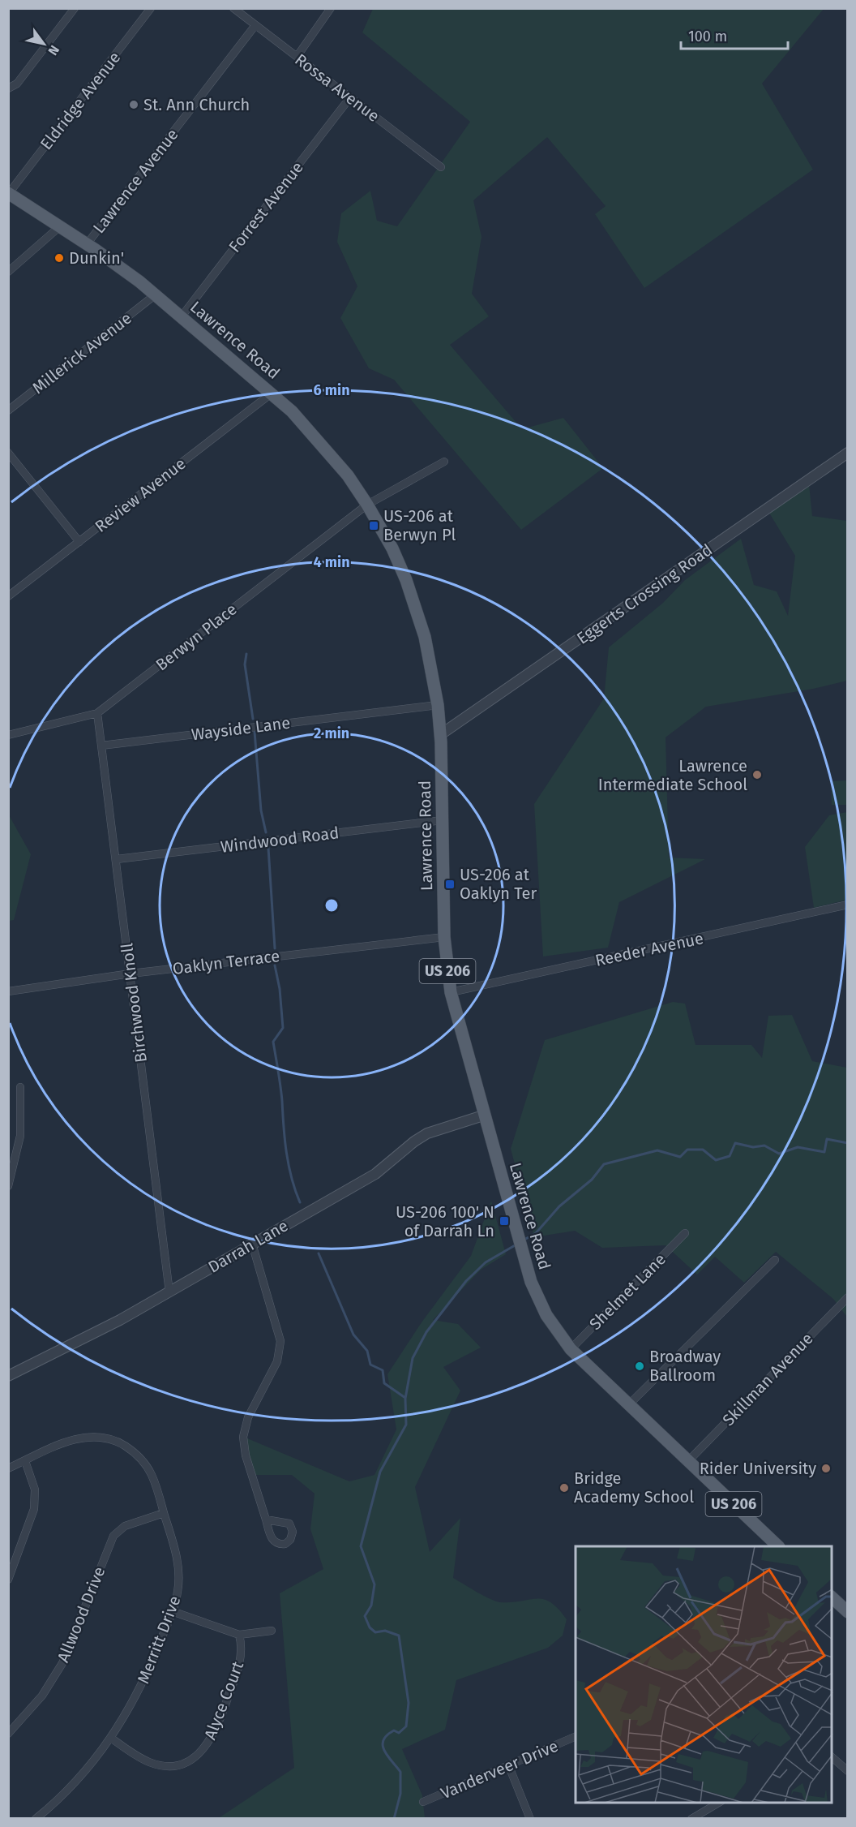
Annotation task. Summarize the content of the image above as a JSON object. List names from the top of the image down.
{
  "streets": {
    "main road": ["Lawrence Road", "US 206"],
    "street": [
      "Rossa Avenue",
      "Eldridge Avenue",
      "Lawrence Avenue",
      "Forrest Avenue",
      "Millerick Avenue",
      "Review Avenue",
      "Eggerts Crossing Road",
      "Berwyn Place",
      "Wayside Lane",
      "Windwood Road",
      "Reeder Avenue",
      "Oaklyn Terrace",
      "Birchwood Knoll",
      "Darrah Lane",
      "Shelmet Lane",
      "Skillman Avenue",
      "Allwood Drive",
      "Merritt Drive",
      "Alyce Court",
      "Vanderveer Drive"
    ]
  },
  "crossings": [
    ["Rossa Avenue", "Lawrence Avenue"],
    ["Rossa Avenue", "Forrest Avenue"],
    ["Eldridge Avenue", "Lawrence Road"],
    ["Lawrence Avenue", "Lawrence Road"],
    ["Forrest Avenue", "Lawrence Road"],
    ["Lawrence Road", "Millerick Avenue"],
    ["Lawrence Road", "Review Avenue"],
    ["Lawrence Road", "Eggerts Crossing Road"],
    ["Lawrence Road", "Berwyn Place"],
    ["Lawrence Road", "Wayside Lane"],
    ["Lawrence Road", "Windwood Road"],
    ["Lawrence Road", "Reeder Avenue"],
    ["Lawrence Road", "Oaklyn Terrace"],
    ["Lawrence Road", "Darrah Lane"],
    ["Lawrence Road", "Shelmet Lane"],
    ["Lawrence Road", "Skillman Avenue"],
    ["Berwyn Place", "Birchwood Knoll"],
    ["Wayside Lane", "Birchwood Knoll"],
    ["Windwood Road", "Birchwood Knoll"],
    ["Oaklyn Terrace", "Birchwood Knoll"],
    ["Birchwood Knoll", "Darrah Lane"],
    ["Allwood Drive", "Merritt Drive"],
    ["Merritt Drive", "Alyce Court"]
  ],
  "places": {
    "other": [
      "St. Ann Church",
      "Dunkin'",
      "Lawrence Intermediate School",
      "Broadway Ballroom",
      "Rider University",
      "Bridge Academy School"
    ],
    "transit": ["US-206 at Berwyn Pl", "US-206 at Oaklyn Ter", "US-206 100' N of Darrah Ln"]
  },
  "scale_bar": "100 m",
  "north": "bottom right",
  "rings": ["6 min", "4 min", "2 min"]
}
